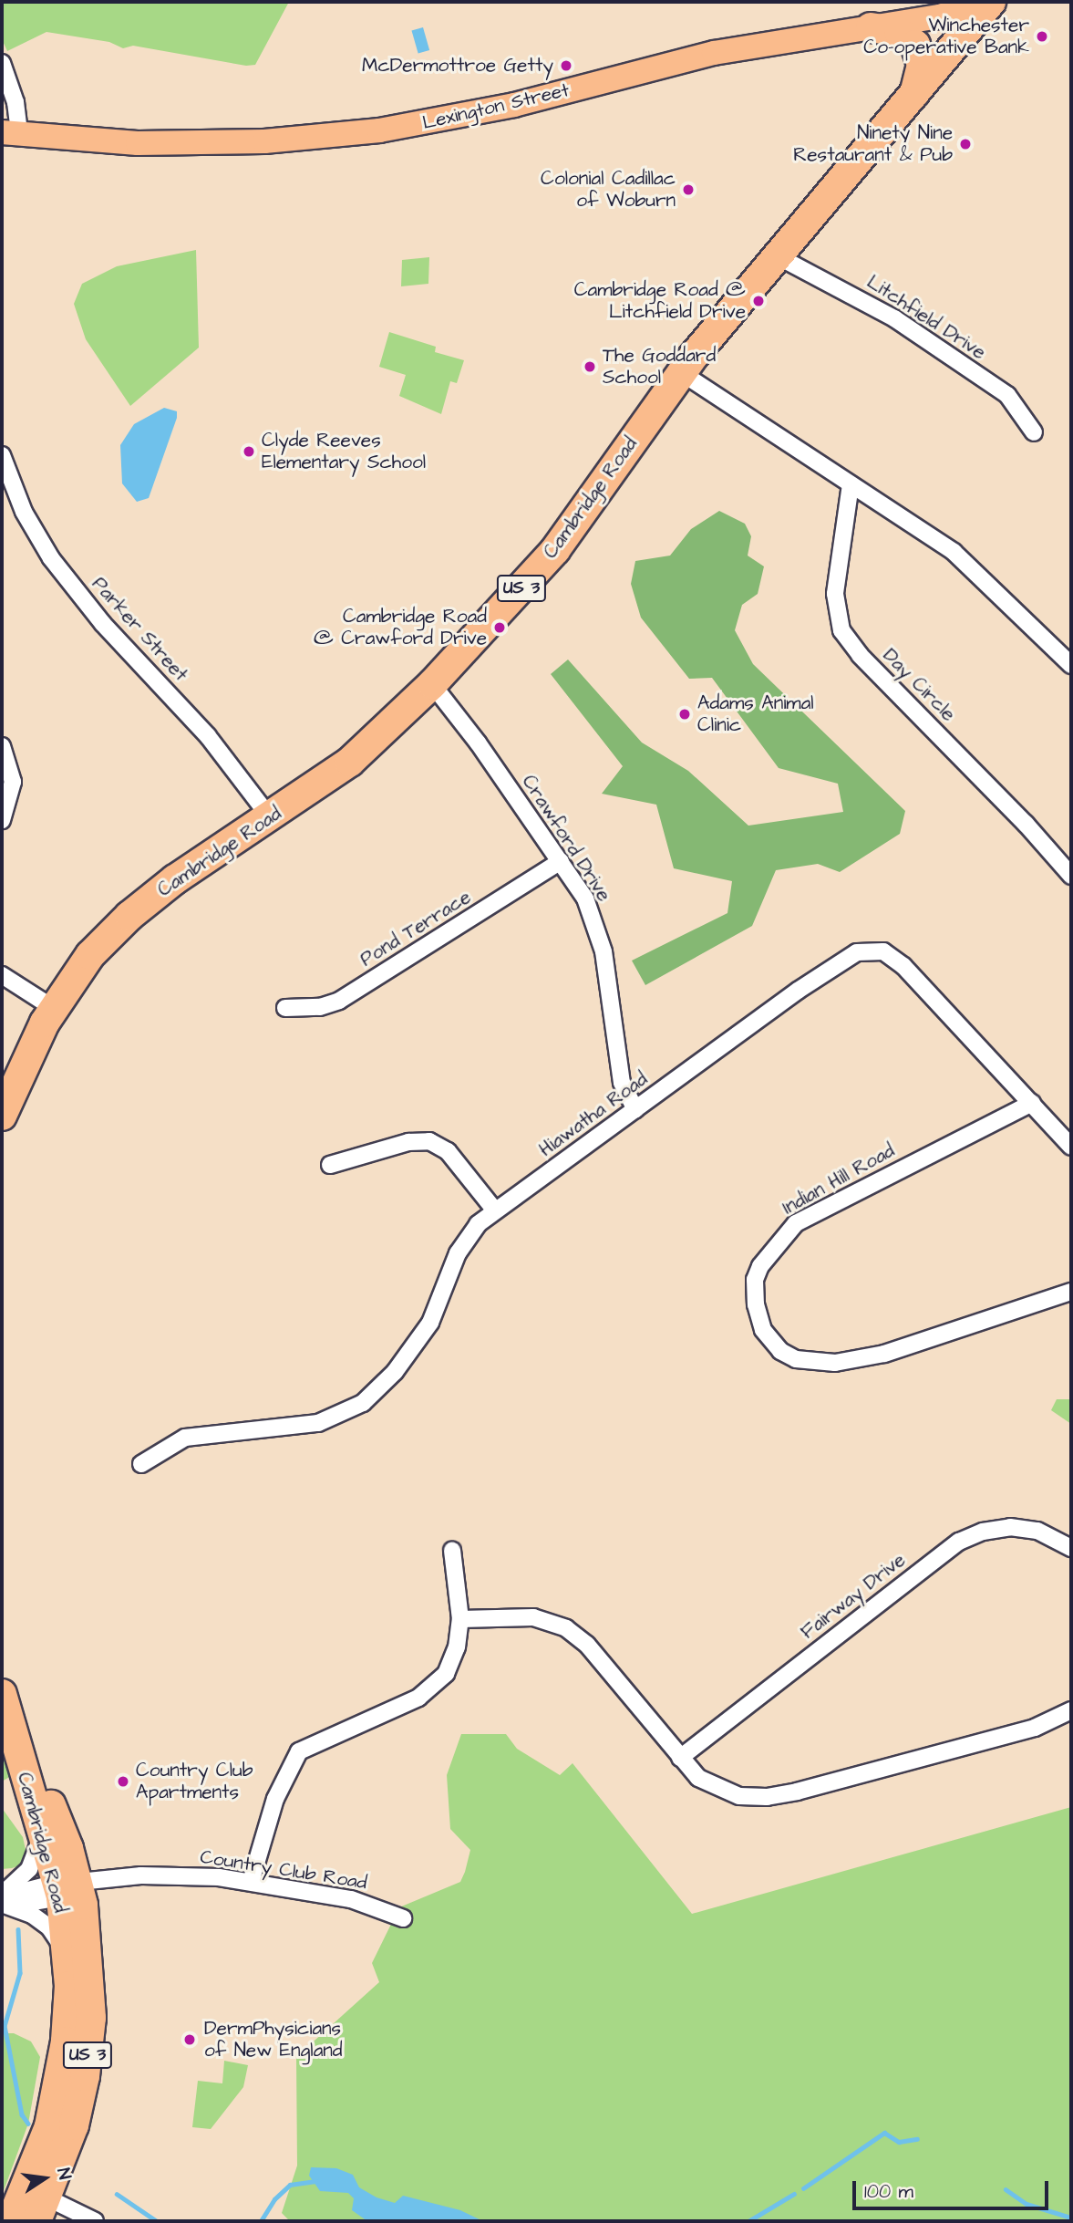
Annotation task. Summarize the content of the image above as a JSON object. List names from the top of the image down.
{
  "streets": {
    "highway": ["Cambridge Road", "US 3"],
    "main road": ["Lexington Street"],
    "street": [
      "Litchfield Drive",
      "Parker Street",
      "Day Circle",
      "Crawford Drive",
      "Pond Terrace",
      "Hiawatha Road",
      "Indian Hill Road",
      "Fairway Drive",
      "Country Club Road"
    ]
  },
  "crossings": [
    ["Litchfield Drive", "Cambridge Road"],
    ["Cambridge Road", "Parker Street"],
    ["Cambridge Road", "Crawford Drive"],
    ["Cambridge Road", "Country Club Road"],
    ["Crawford Drive", "Pond Terrace"],
    ["Crawford Drive", "Hiawatha Road"],
    ["Hiawatha Road", "Indian Hill Road"]
  ],
  "places": [
    "Winchester Co-operative Bank",
    "McDermottroe Getty",
    "Ninety Nine Restaurant & Pub",
    "Colonial Cadillac of Woburn",
    "Cambridge Road @ Litchfield Drive",
    "The Goddard School",
    "Clyde Reeves Elementary School",
    "Cambridge Road @ Crawford Drive",
    "Adams Animal Clinic",
    "Country Club Apartments",
    "DermPhysicians of New England"
  ],
  "scale_bar": "100 m",
  "north": "right"
}
